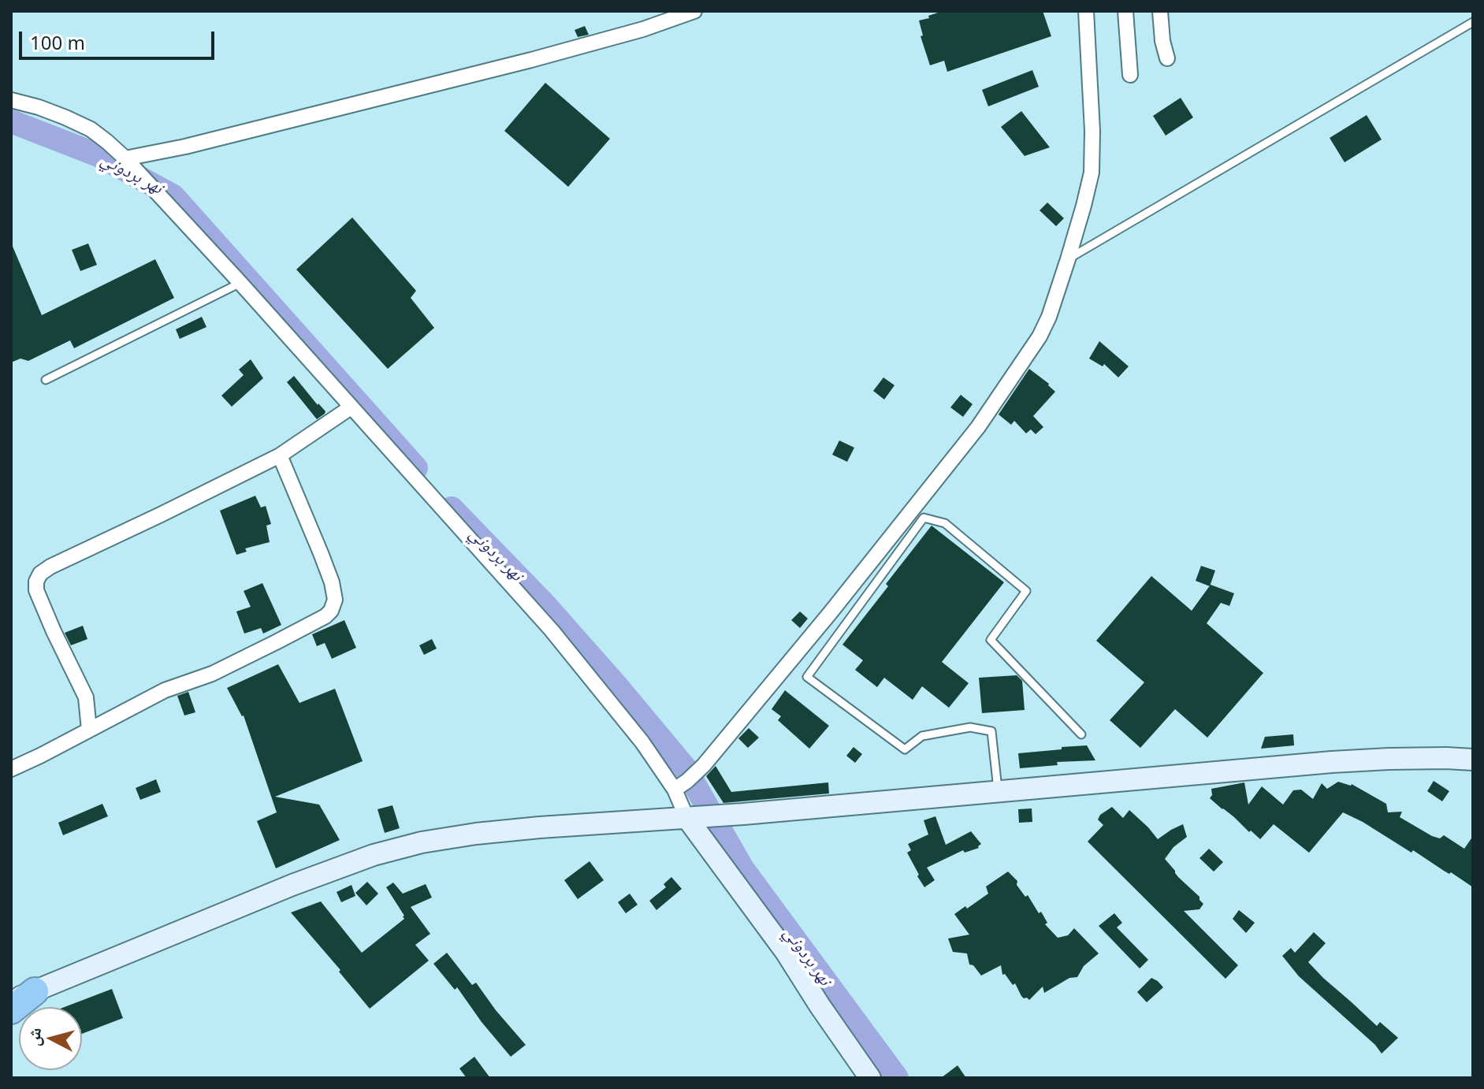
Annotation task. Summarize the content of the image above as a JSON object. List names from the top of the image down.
{
  "water": ["نهر بردوني"],
  "scale_bar": "100 m",
  "north": "left"
}
